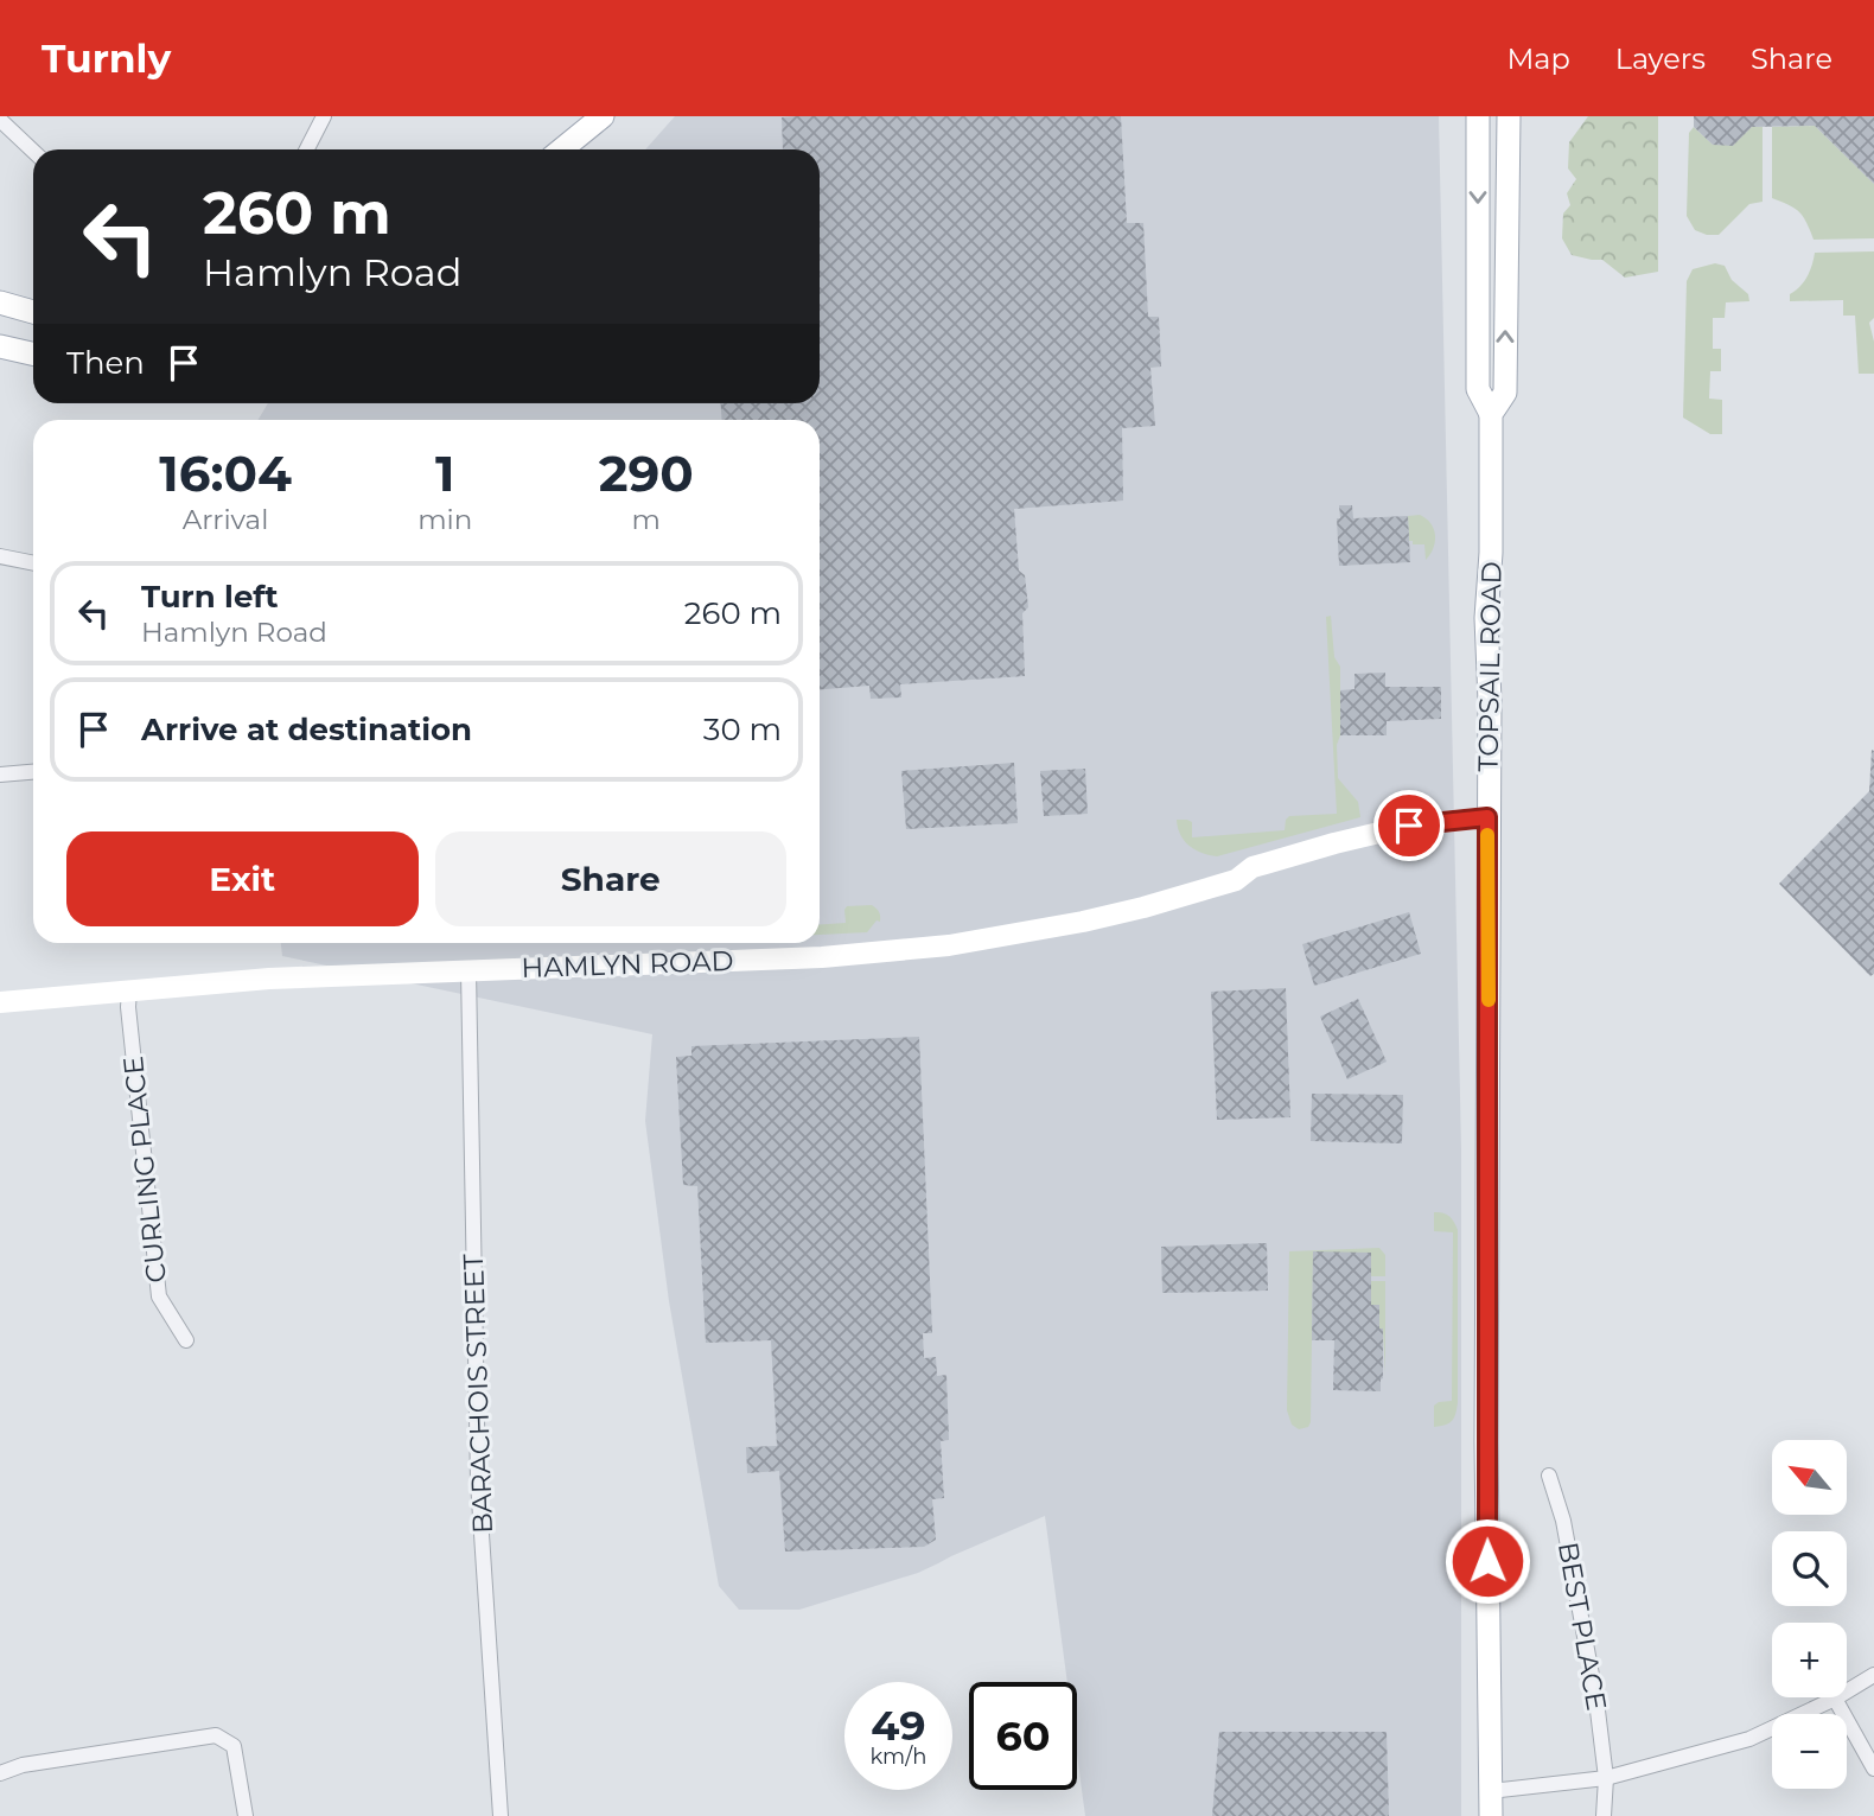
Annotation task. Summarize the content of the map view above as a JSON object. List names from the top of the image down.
{
  "streets": {
    "main road": ["TOPSAIL ROAD"],
    "street": [
      "HAMLYN ROAD",
      "CURLING PLACE",
      "BARACHOIS STREET",
      "BEST PLACE"
    ]
  },
  "crossings": [
    ["TOPSAIL ROAD", "HAMLYN ROAD"],
    ["HAMLYN ROAD", "CURLING PLACE"],
    ["HAMLYN ROAD", "BARACHOIS STREET"]
  ],
  "north": "top left",
  "page": {
    "header": "Turnly",
    "nav": ["Map", "Layers", "Share"],
    "turn": ["260 m", "Hamlyn Road"],
    "then": "Then",
    "eta": [
      "16:04",
      "Arrival",
      "1",
      "min",
      "290",
      "m"
    ],
    "list": [
      {
        "name": "Turn left",
        "note": "Hamlyn Road",
        "value": "260 m"
      },
      {
        "name": "Arrive at destination",
        "value": "30 m"
      }
    ],
    "buttons": ["Exit", "Share"],
    "map_buttons": ["+", "−"],
    "speed": "49 km/h",
    "limit": "60"
  }
}
